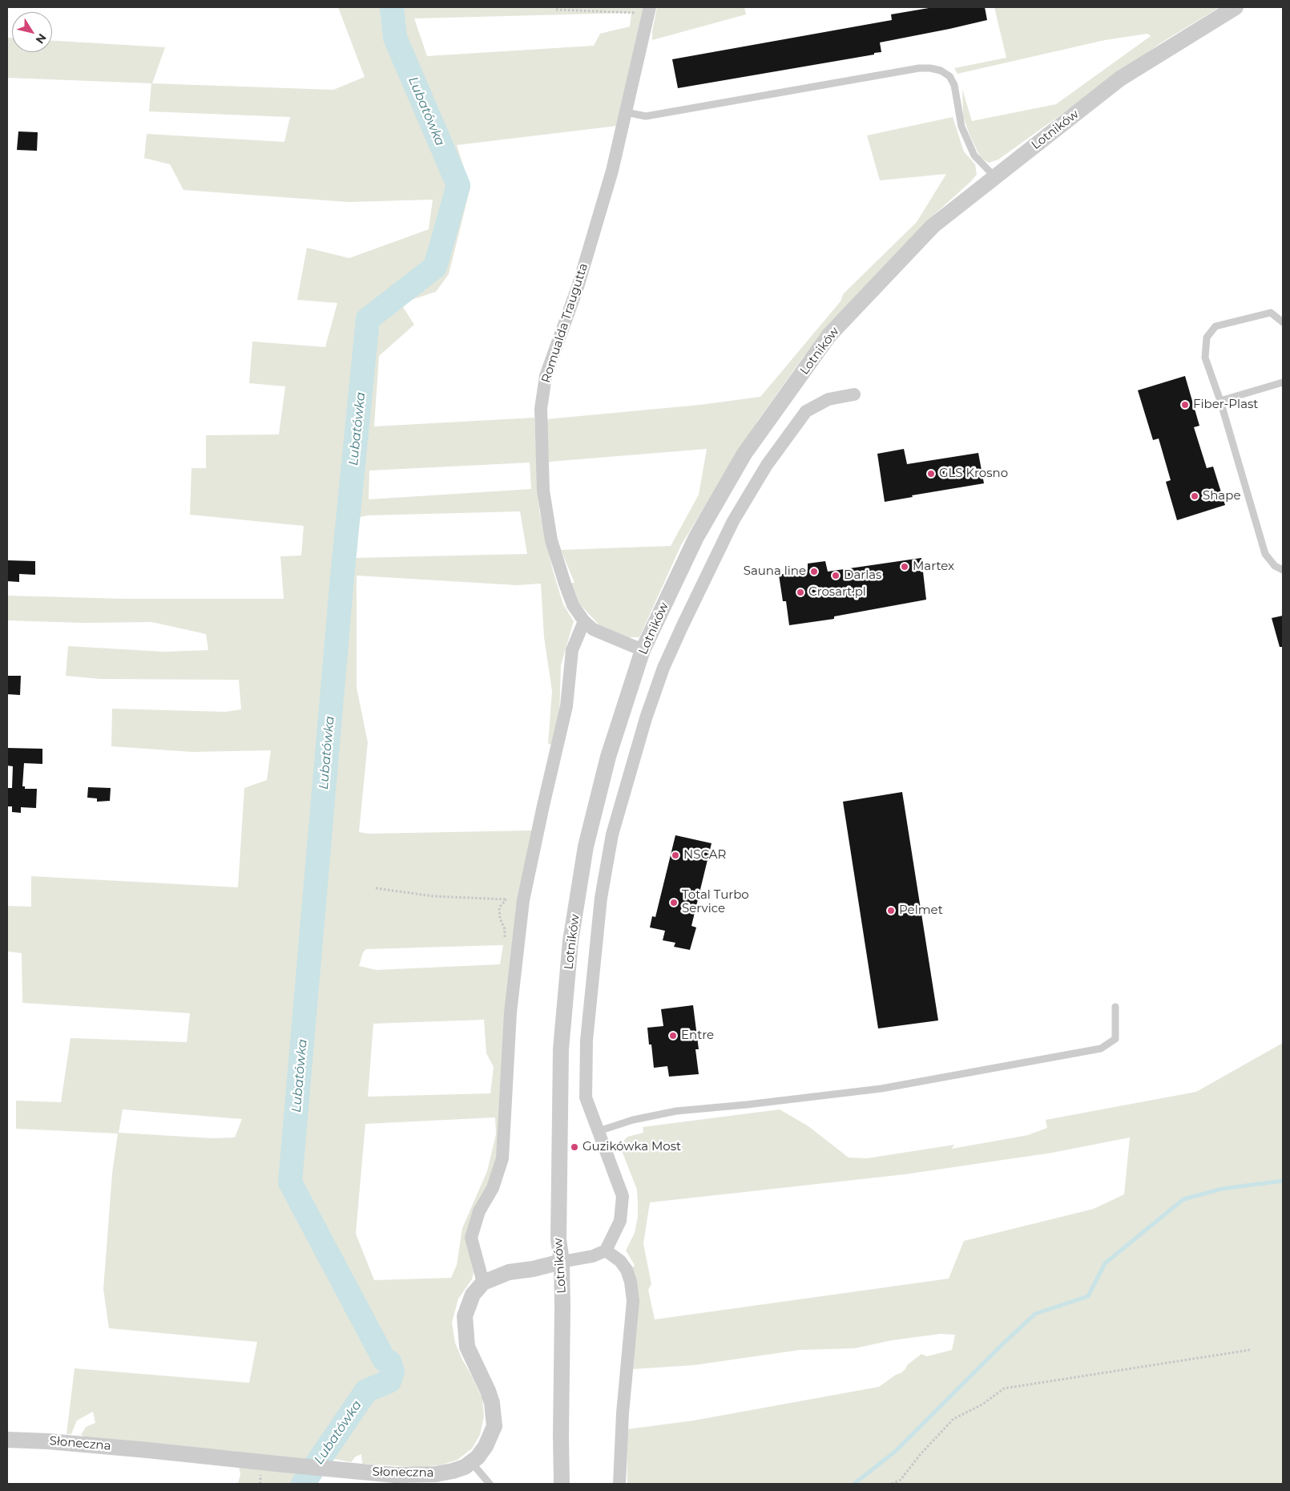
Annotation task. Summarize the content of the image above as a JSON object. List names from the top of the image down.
{
  "streets": {
    "street": ["Lotników", "Romualda Traugutta", "Słoneczna"]
  },
  "crossings": [
    ["Lotników", "Romualda Traugutta"]
  ],
  "water": ["Lubatówka"],
  "places": [
    "Fiber-Plast",
    "GLS Krosno",
    "Shape",
    "Martex",
    "Sauna line",
    "Darlas",
    "Crosart.pl",
    "NSCAR",
    "Total Turbo Service",
    "Pelmet",
    "Entre",
    "Guzikówka Most"
  ],
  "north": "bottom right"
}
